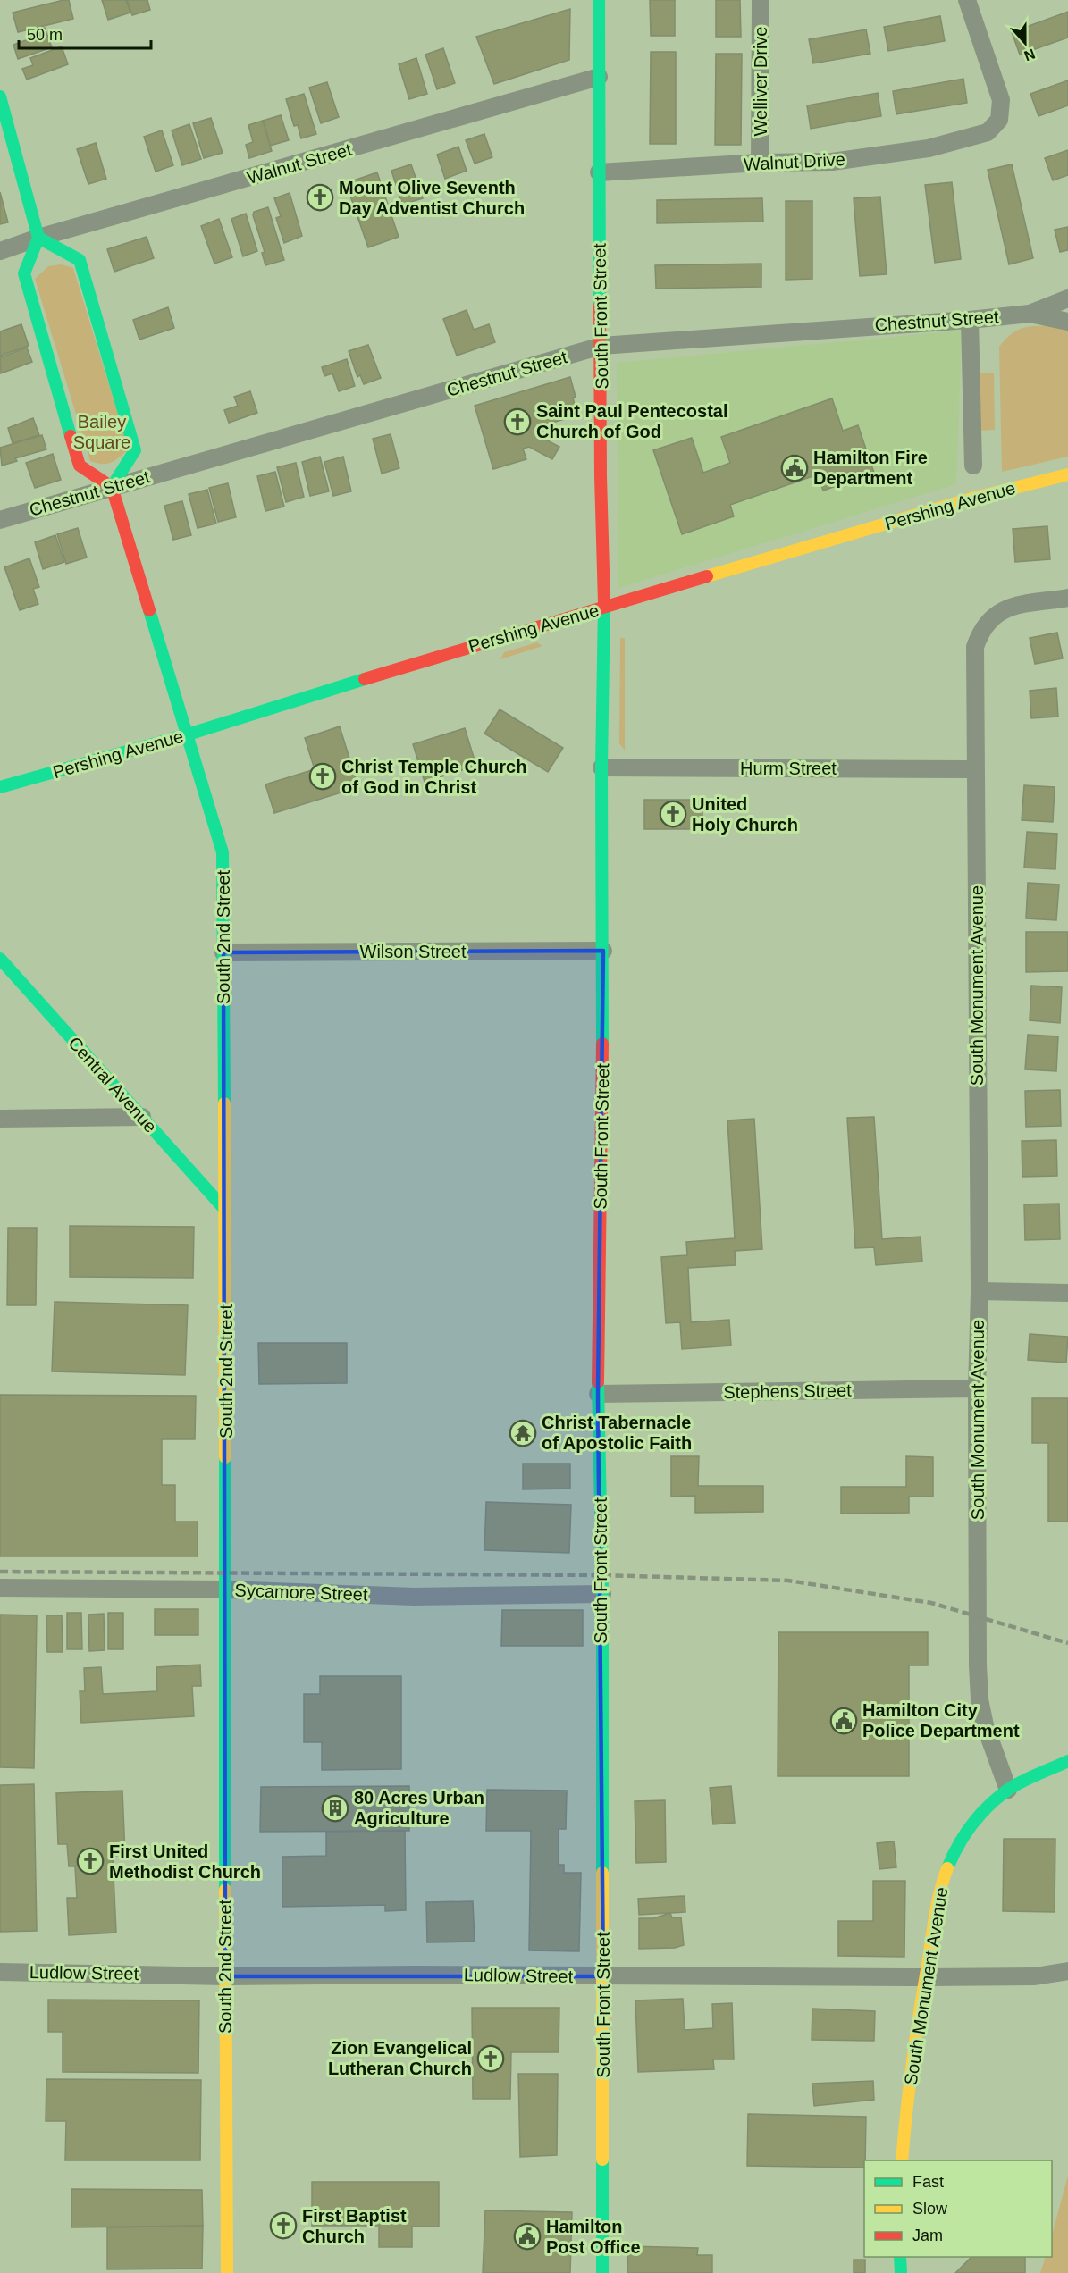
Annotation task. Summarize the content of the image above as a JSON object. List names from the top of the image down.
{
  "streets": {
    "street": [
      "Welliver Drive",
      "Walnut Drive",
      "Walnut Street",
      "South Front Street",
      "Chestnut Street",
      "Pershing Avenue",
      "Hurm Street",
      "South 2nd Street",
      "Wilson Street",
      "South Monument Avenue",
      "Central Avenue",
      "Stephens Street",
      "Sycamore Street",
      "Ludlow Street"
    ]
  },
  "crossings": [
    ["Welliver Drive", "Walnut Drive"],
    ["Walnut Drive", "South Front Street"],
    ["Walnut Street", "South Front Street"],
    ["South Front Street", "Chestnut Street"],
    ["South Front Street", "Pershing Avenue"],
    ["South Front Street", "Hurm Street"],
    ["South Front Street", "Wilson Street"],
    ["South Front Street", "Stephens Street"],
    ["South Front Street", "Sycamore Street"],
    ["South Front Street", "Ludlow Street"],
    ["Chestnut Street", "South 2nd Street"],
    ["Pershing Avenue", "South 2nd Street"],
    ["Hurm Street", "South Monument Avenue"],
    ["South 2nd Street", "Wilson Street"],
    ["South 2nd Street", "Central Avenue"],
    ["South 2nd Street", "Sycamore Street"],
    ["South 2nd Street", "Ludlow Street"],
    ["South Monument Avenue", "Stephens Street"],
    ["South Monument Avenue", "Ludlow Street"]
  ],
  "parks": ["Bailey Square"],
  "places": {
    "church": [
      "Mount Olive Seventh Day Adventist Church",
      "Saint Paul Pentecostal Church of God",
      "Christ Temple Church of God in Christ",
      "United Holy Church",
      "First United Methodist Church",
      "Zion Evangelical Lutheran Church",
      "First Baptist Church"
    ],
    "public building": ["Hamilton Fire Department", "Hamilton City Police Department", "Hamilton Post Office"],
    "temple": ["Christ Tabernacle of Apostolic Faith"],
    "building": ["80 Acres Urban Agriculture"]
  },
  "legend": ["Fast", "Slow", "Jam"],
  "scale_bar": "50 m",
  "north": "bottom"
}
